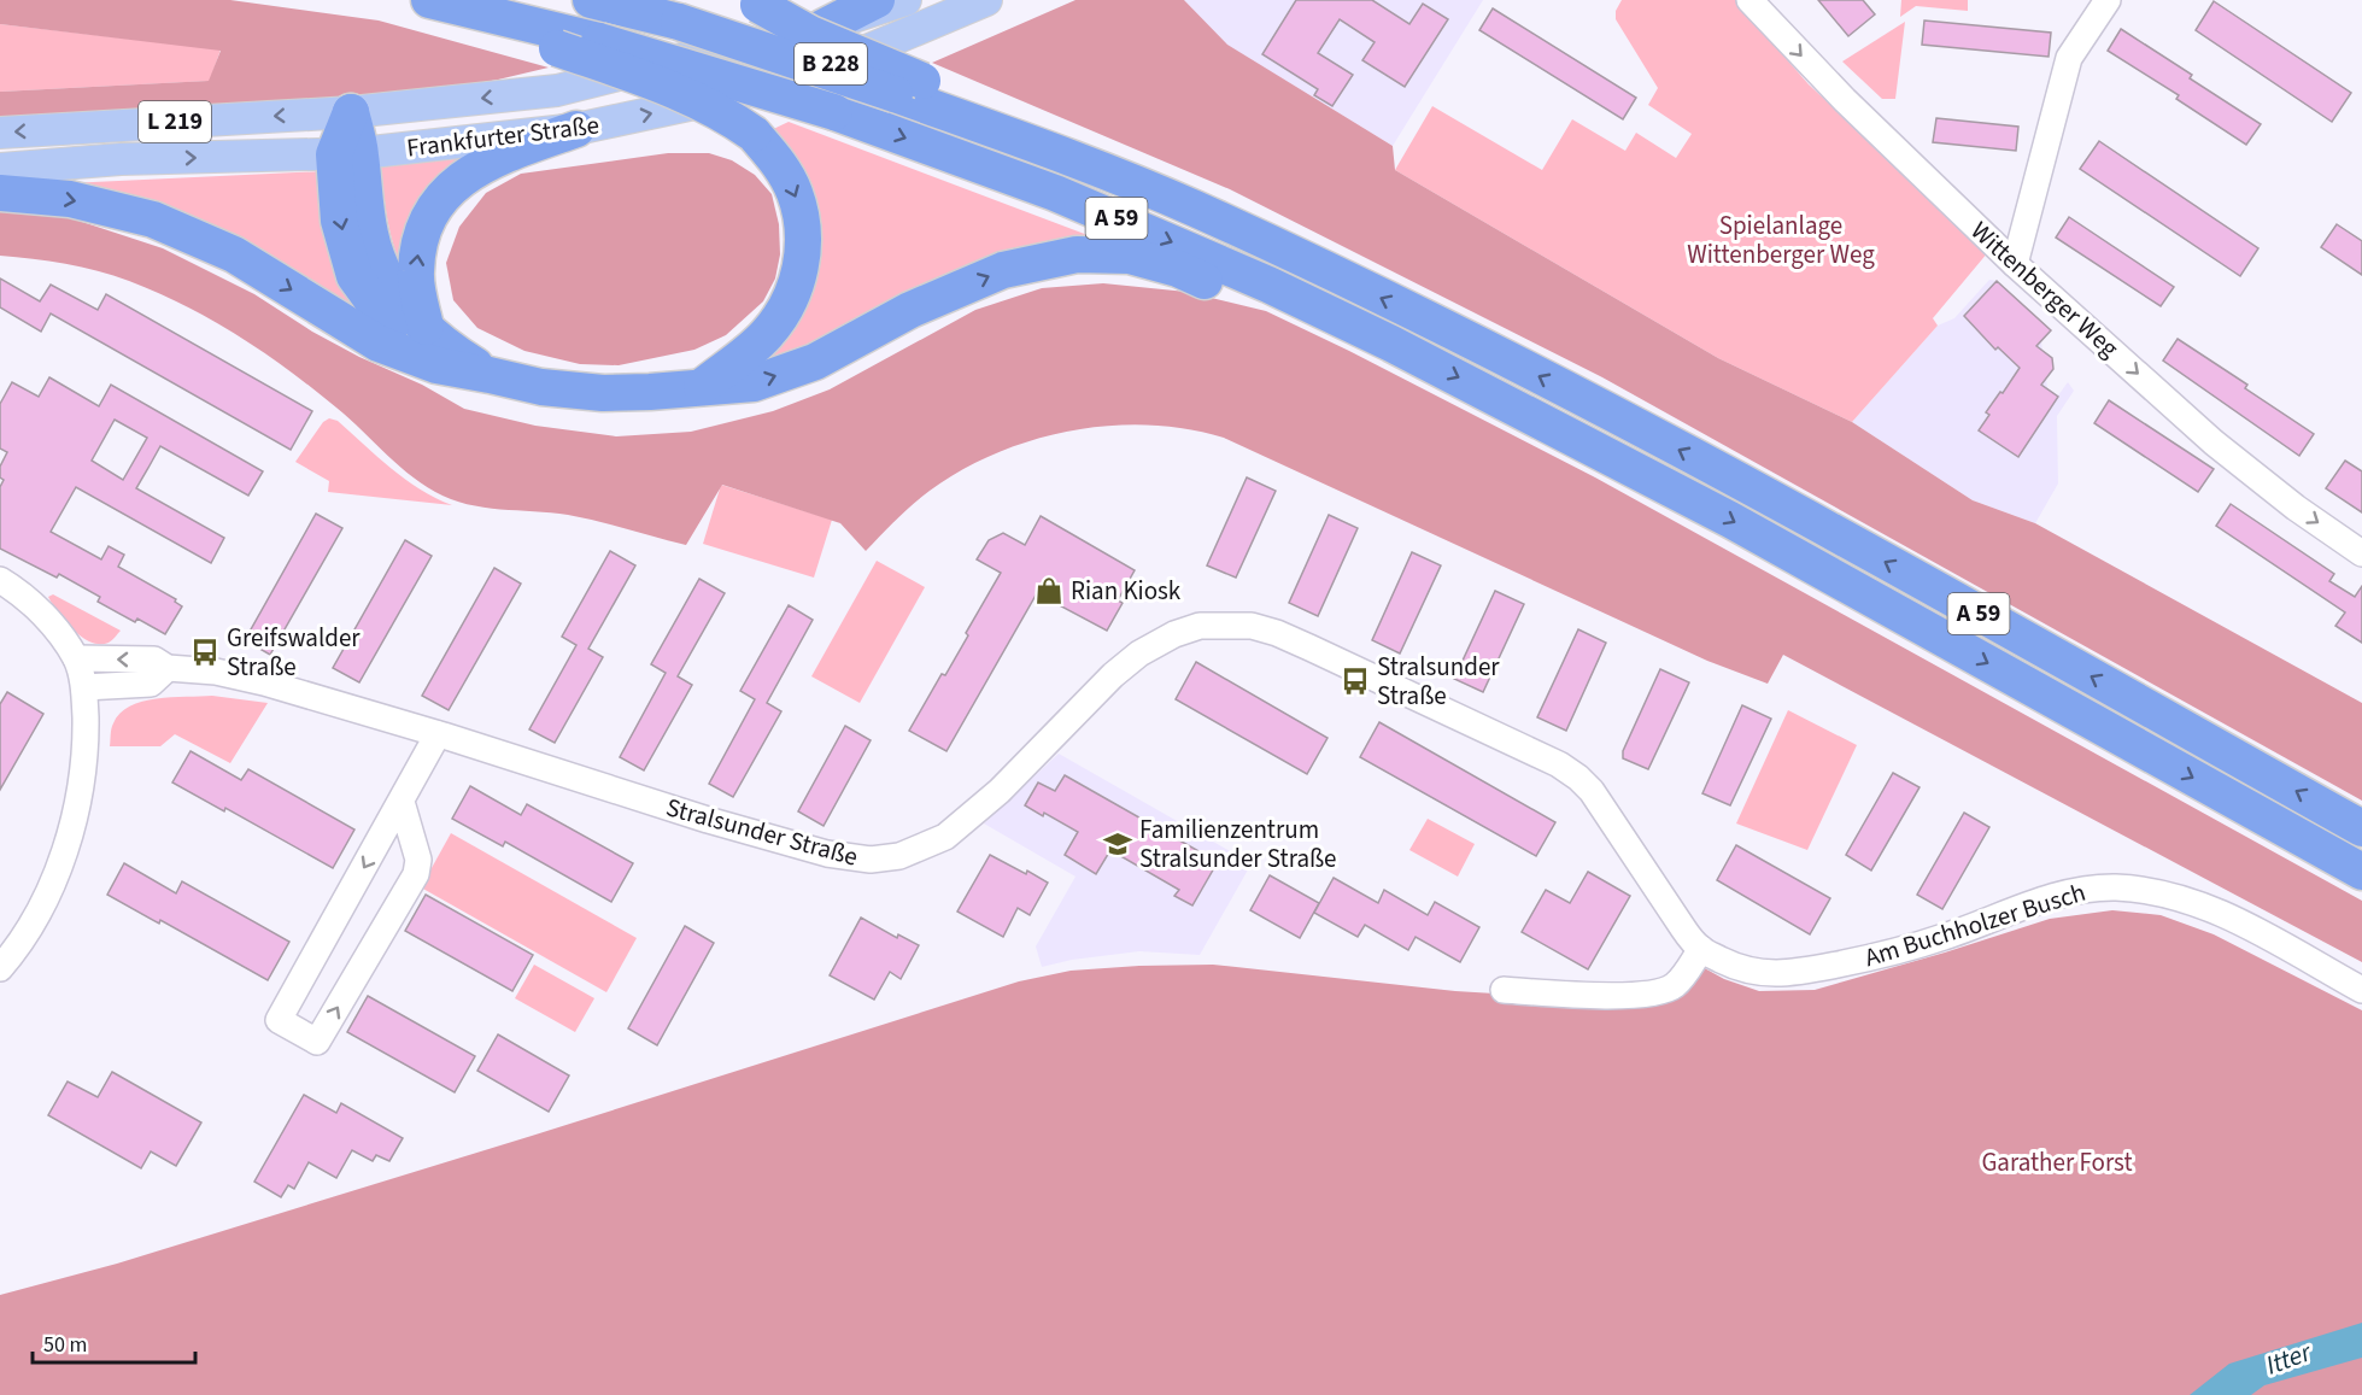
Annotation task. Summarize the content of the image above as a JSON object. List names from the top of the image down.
{
  "streets": {
    "highway": ["A 59"],
    "main road": ["B 228", "L 219", "Frankfurter Straße"],
    "street": ["Wittenberger Weg", "Stralsunder Straße", "Am Buchholzer Busch"]
  },
  "crossings": [
    ["Stralsunder Straße", "Am Buchholzer Busch"]
  ],
  "one_way": ["Wittenberger Weg"],
  "water": ["Itter"],
  "parks": ["Spielanlage Wittenberger Weg", "Garather Forst"],
  "places": {
    "shop": ["Rian Kiosk"],
    "bus stop": ["Greifswalder Straße", "Stralsunder Straße"],
    "school or university": ["Familienzentrum Stralsunder Straße"]
  },
  "scale_bar": "50 m"
}
